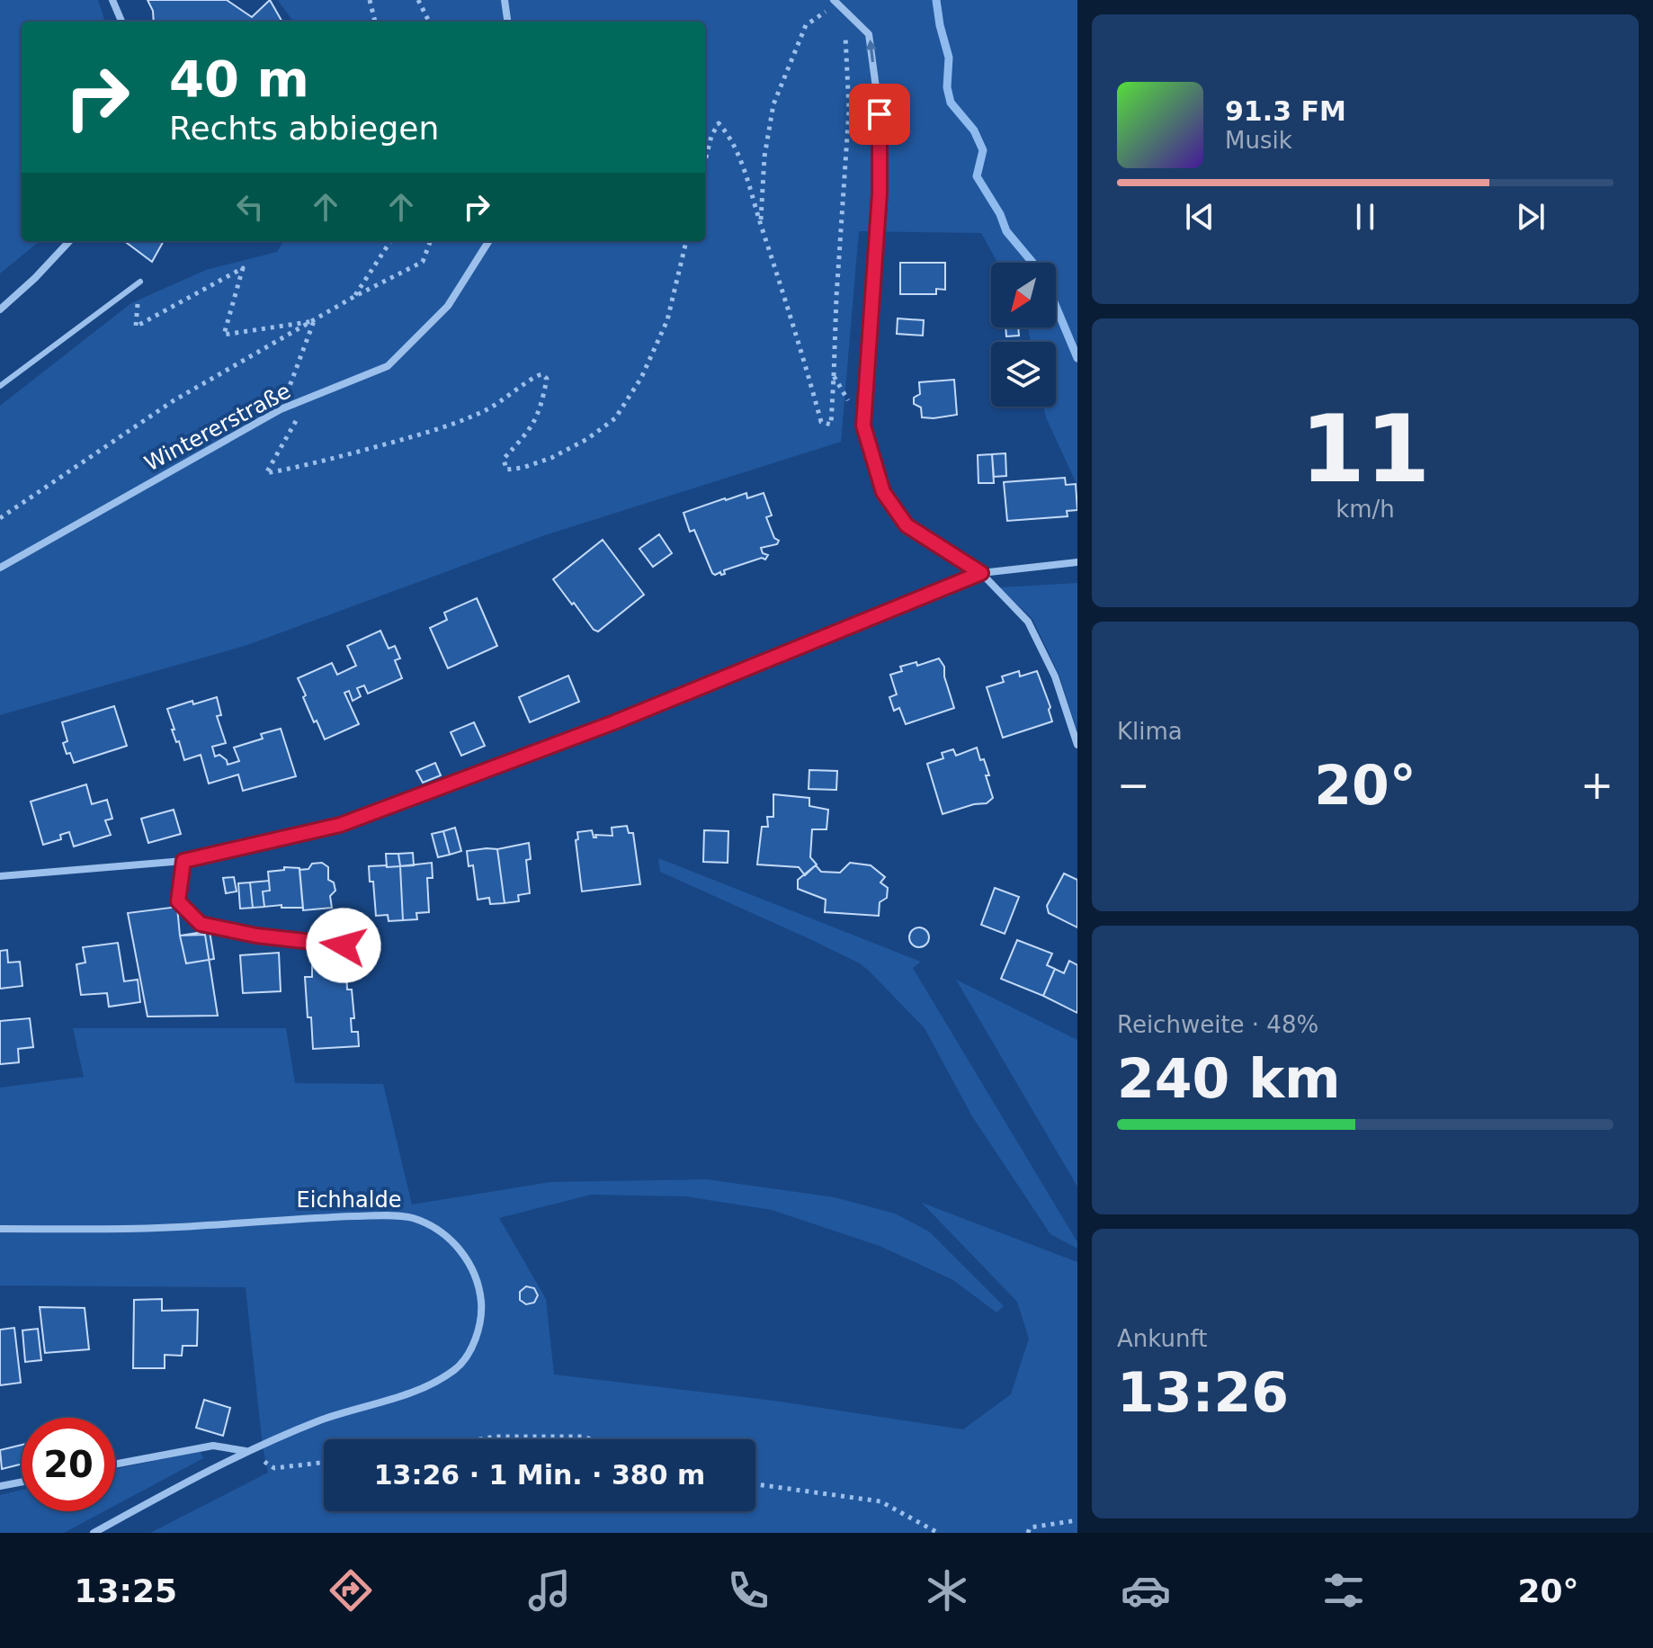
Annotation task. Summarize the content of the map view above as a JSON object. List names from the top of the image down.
{
  "streets": {
    "street": ["Wintererstraße", "Eichhalde"]
  },
  "north": "bottom left",
  "page": {
    "turn": ["40 m", "Rechts abbiegen"],
    "song": ["91.3 FM", "Musik"],
    "tile": [
      ["11", "km/h"],
      "Klima",
      ["Reichweite · 48%", "240 km"],
      ["Ankunft", "13:26"]
    ],
    "heat": ["−", "20°", "+"],
    "limit": "20",
    "trip": "13:26 · 1 Min. · 380 m",
    "tabs": ["13:25", "20°"]
  }
}
